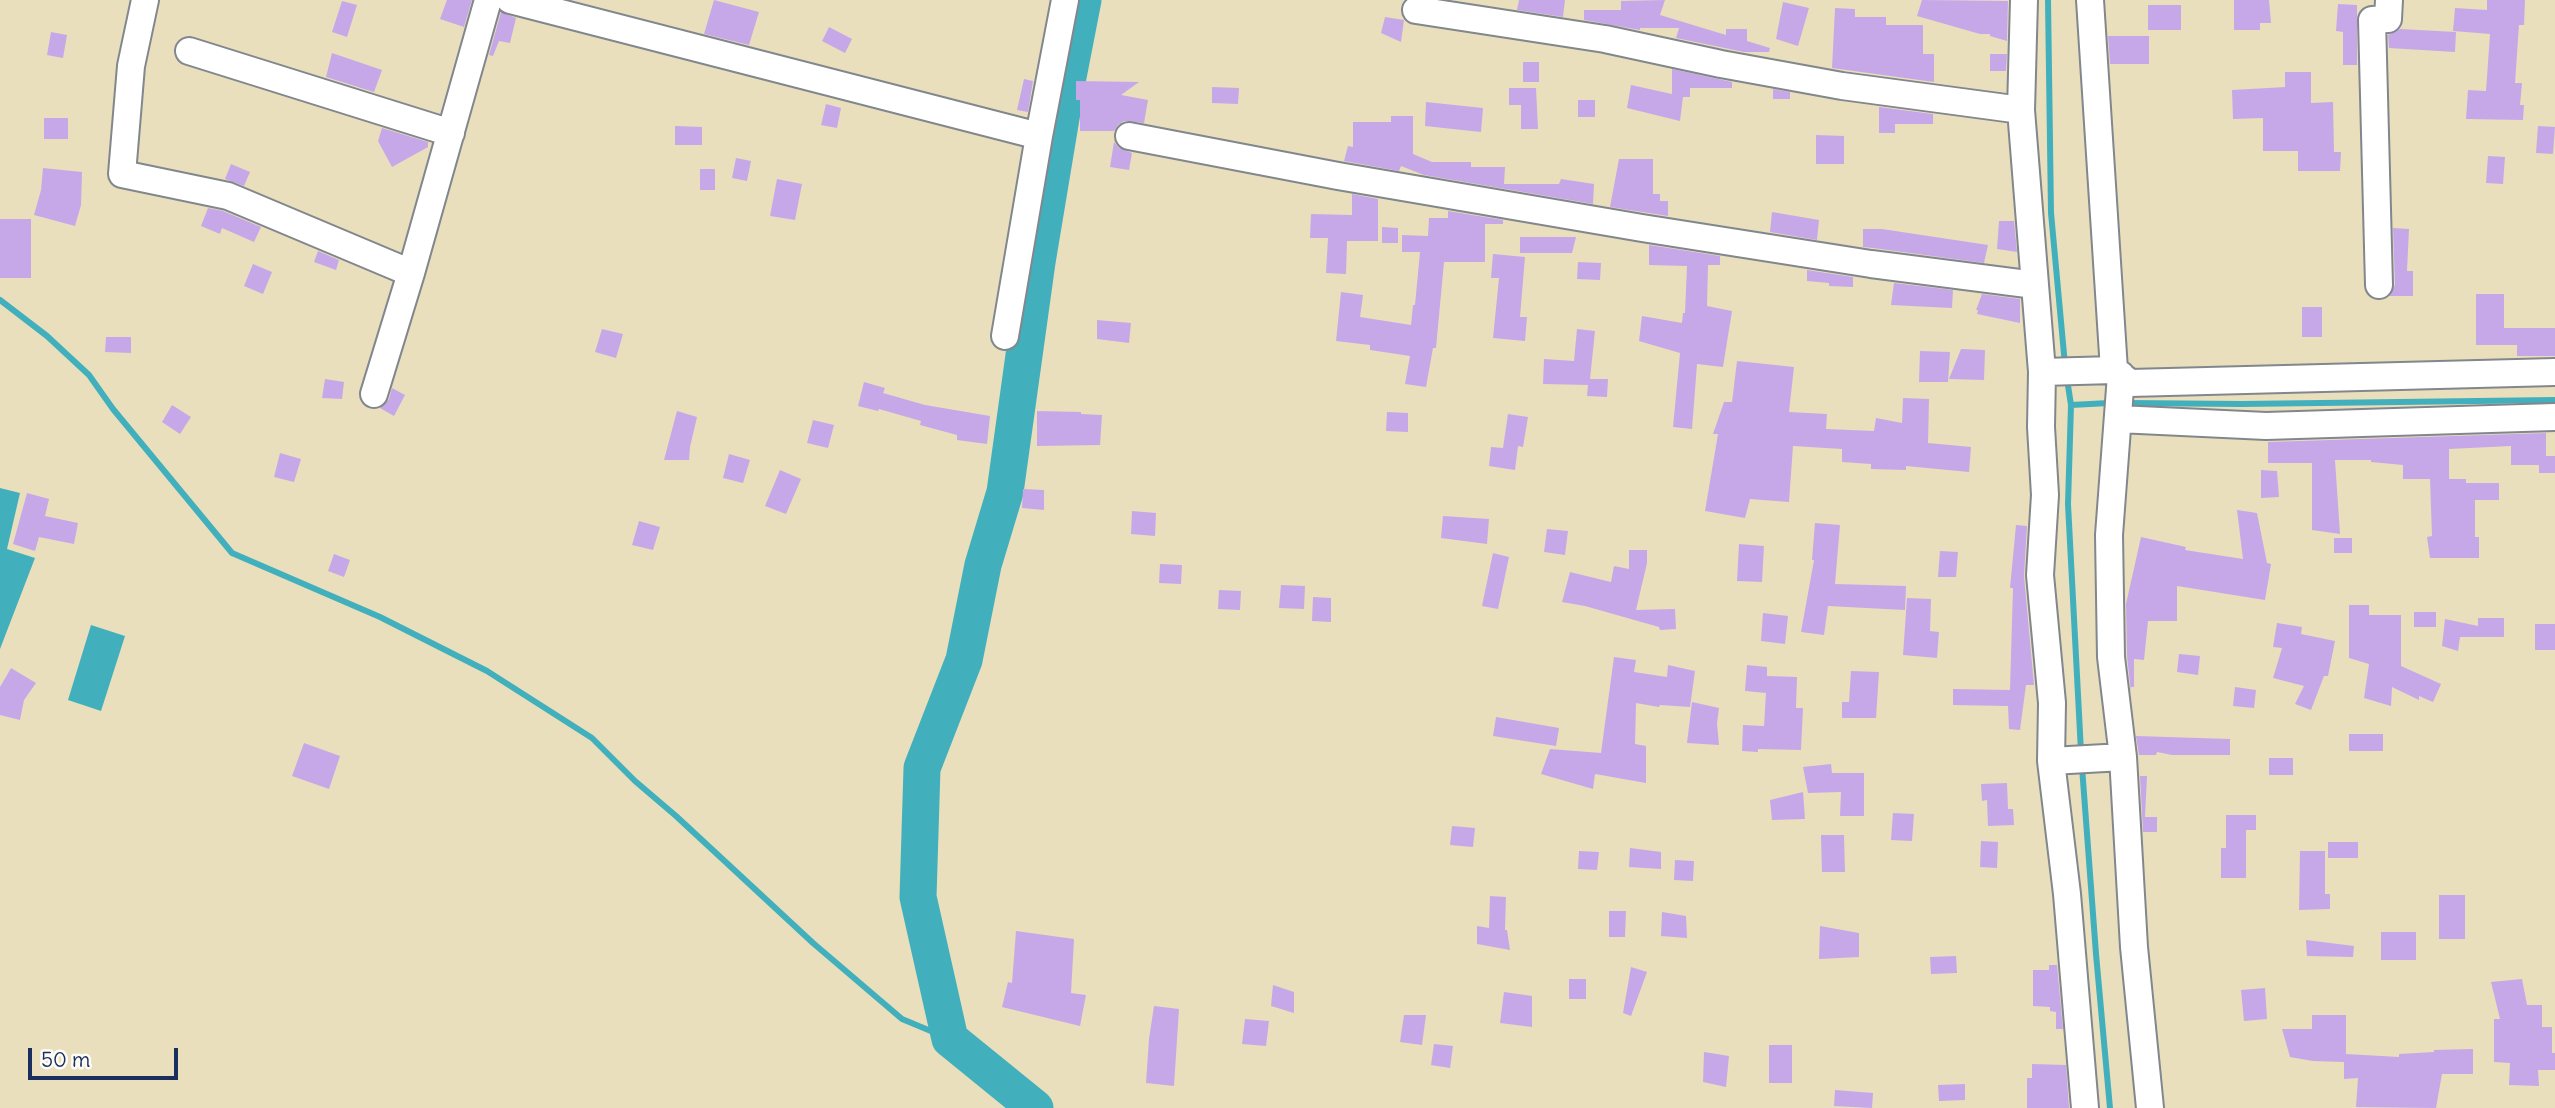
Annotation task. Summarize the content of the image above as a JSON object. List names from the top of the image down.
{
  "scale_bar": "50 m"
}
